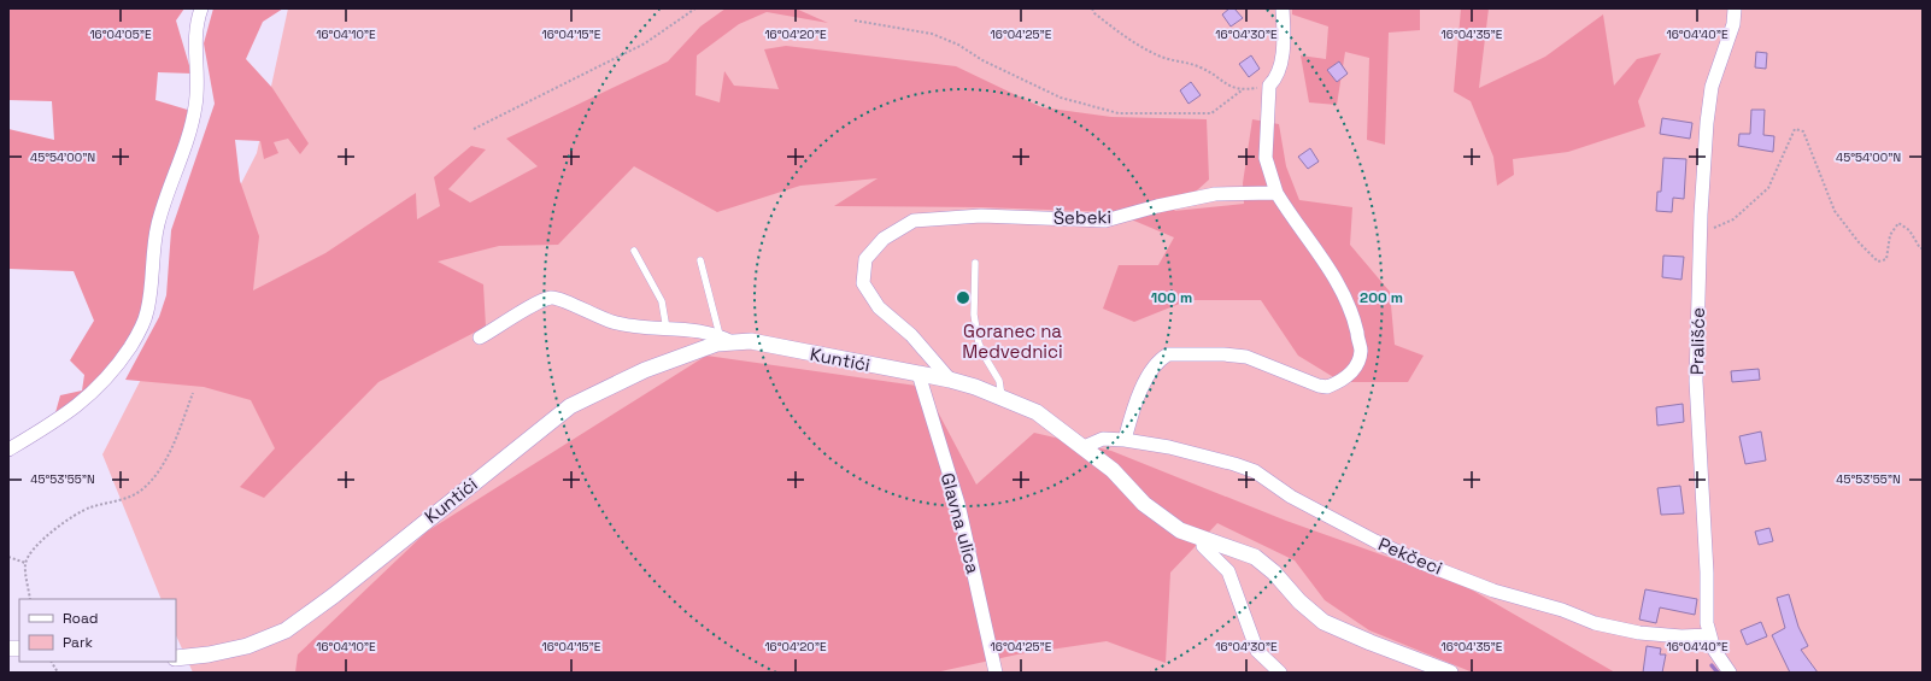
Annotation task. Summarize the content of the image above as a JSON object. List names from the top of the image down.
{
  "streets": {
    "street": [
      "Šebeki",
      "Prališće",
      "Kuntići",
      "Glavna ulica",
      "Pekčeci"
    ]
  },
  "crossings": [
    ["Šebeki", "Kuntići"],
    ["Prališće", "Pekčeci"],
    ["Kuntići", "Glavna ulica"]
  ],
  "parks": ["Goranec na Medvednici"],
  "legend": ["Road", "Park"],
  "coordinates": [
    "16°04'05\"E",
    "16°04'10\"E",
    "16°04'15\"E",
    "16°04'20\"E",
    "16°04'25\"E",
    "16°04'30\"E",
    "16°04'35\"E",
    "16°04'40\"E",
    "45°54'00\"N",
    "45°53'55\"N"
  ],
  "rings": ["100 m", "200 m"]
}
